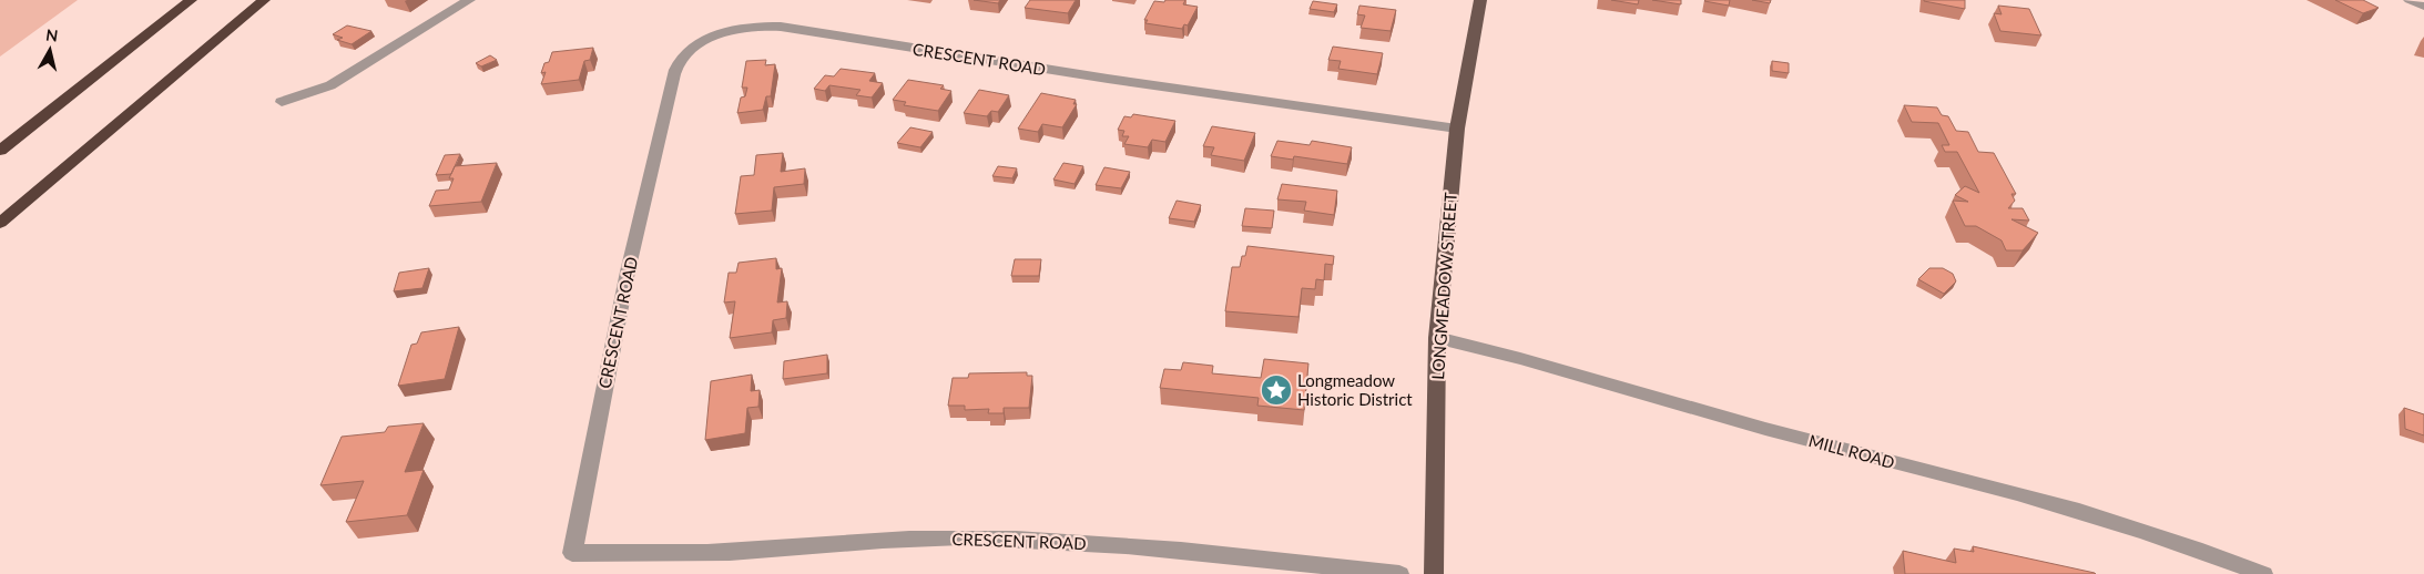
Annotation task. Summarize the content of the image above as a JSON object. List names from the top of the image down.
{
  "streets": {
    "main road": ["LONGMEADOW STREET"],
    "street": ["CRESCENT ROAD", "MILL ROAD"]
  },
  "crossings": [
    ["CRESCENT ROAD", "LONGMEADOW STREET"],
    ["LONGMEADOW STREET", "MILL ROAD"]
  ],
  "places": {
    "place": ["Longmeadow Historic District"]
  },
  "north": "top"
}
